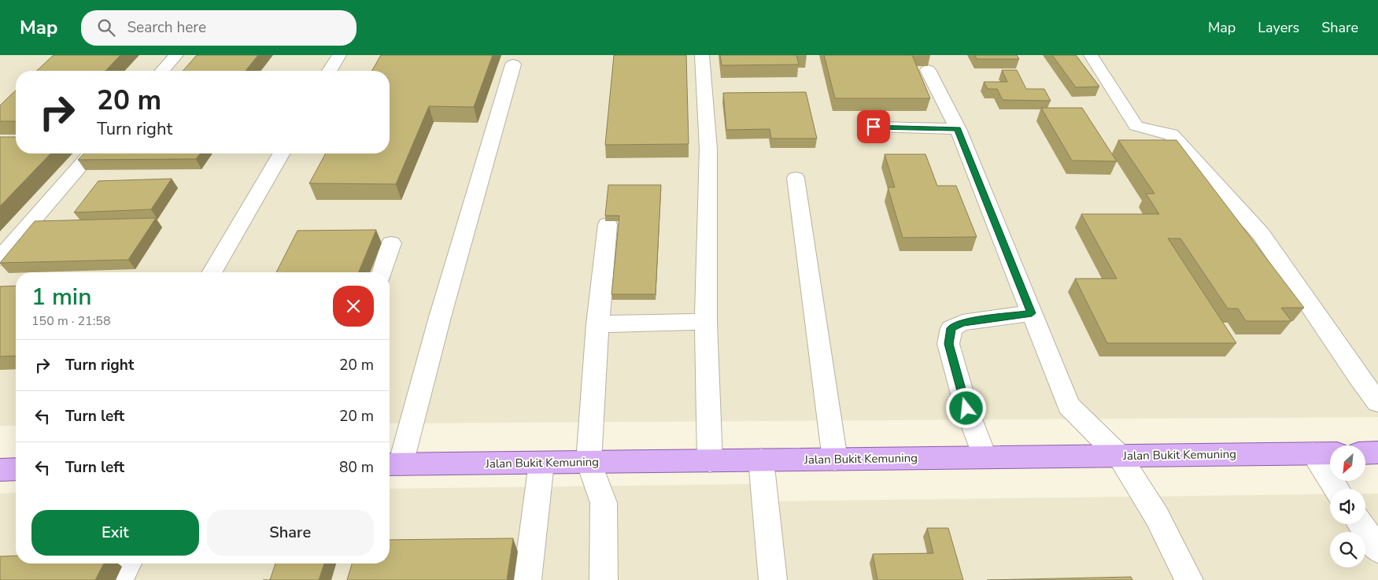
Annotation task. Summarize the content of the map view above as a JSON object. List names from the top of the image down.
{
  "streets": {
    "main road": ["Jalan Bukit Kemuning"]
  },
  "north": "bottom left",
  "page": {
    "header": "Map",
    "search": "Search here",
    "nav": ["Map", "Layers", "Share"],
    "turn": ["20 m", "Turn right"],
    "heading": ["1 min", "150 m · 21:58"],
    "list": [
      {
        "name": "Turn right",
        "value": "20 m"
      },
      {
        "name": "Turn left",
        "value": "20 m"
      },
      {
        "name": "Turn left",
        "value": "80 m"
      }
    ],
    "buttons": ["Exit", "Share"]
  }
}
